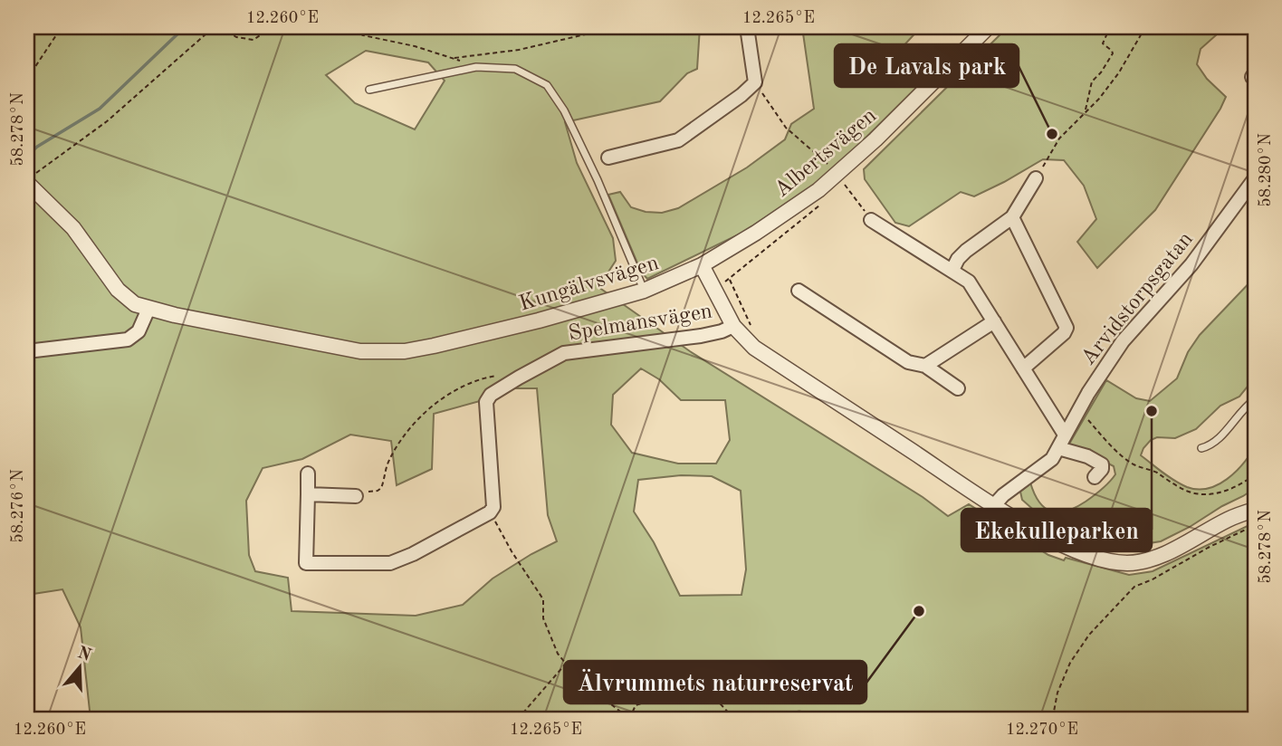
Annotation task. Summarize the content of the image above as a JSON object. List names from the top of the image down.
{
  "streets": {
    "street": [
      "Albertsvägen",
      "Kungälvsvägen",
      "Arvidstorpsgatan",
      "Spelmansvägen"
    ]
  },
  "crossings": [
    ["Albertsvägen", "Kungälvsvägen"]
  ],
  "places": ["De Lavals park", "Ekekulleparken", "Älvrummets naturreservat"],
  "north": "top",
  "coordinates": [
    "12.260°E",
    "12.265°E",
    "58.278°N",
    "58.280°N",
    "58.276°N",
    "12.270°E"
  ]
}
